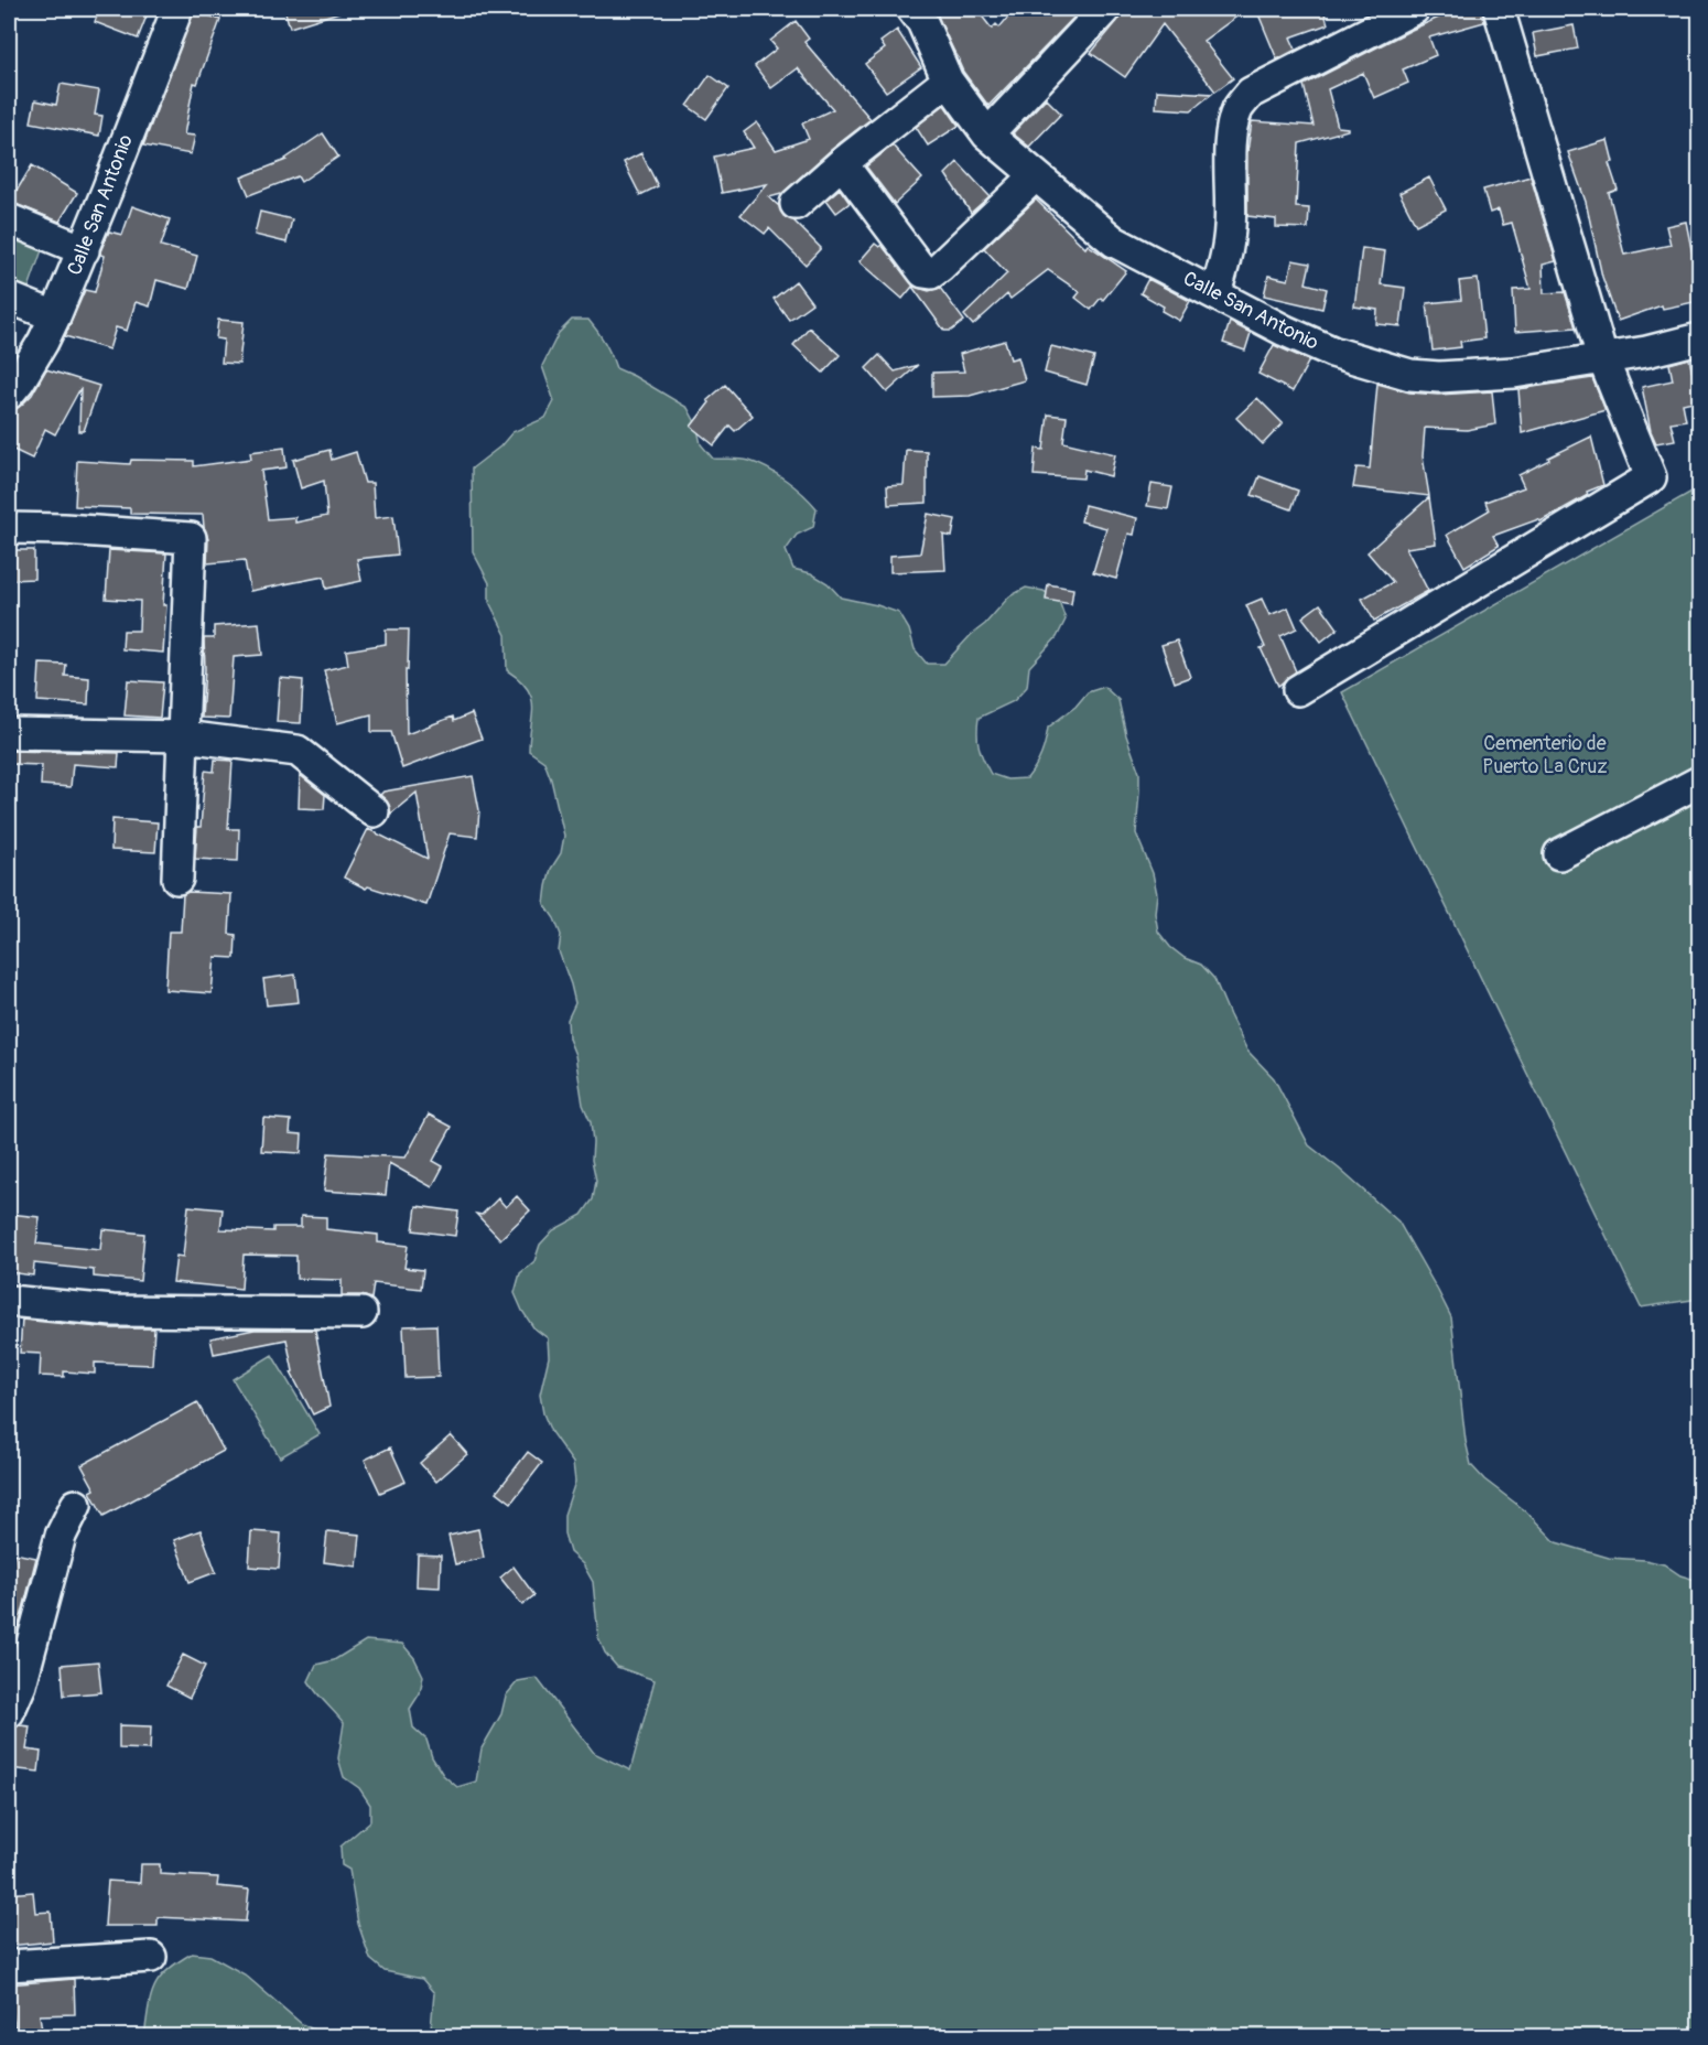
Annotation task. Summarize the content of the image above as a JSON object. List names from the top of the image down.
{
  "streets": {
    "street": ["Calle San Antonio"]
  },
  "parks": ["Cementerio de Puerto La Cruz"]
}
